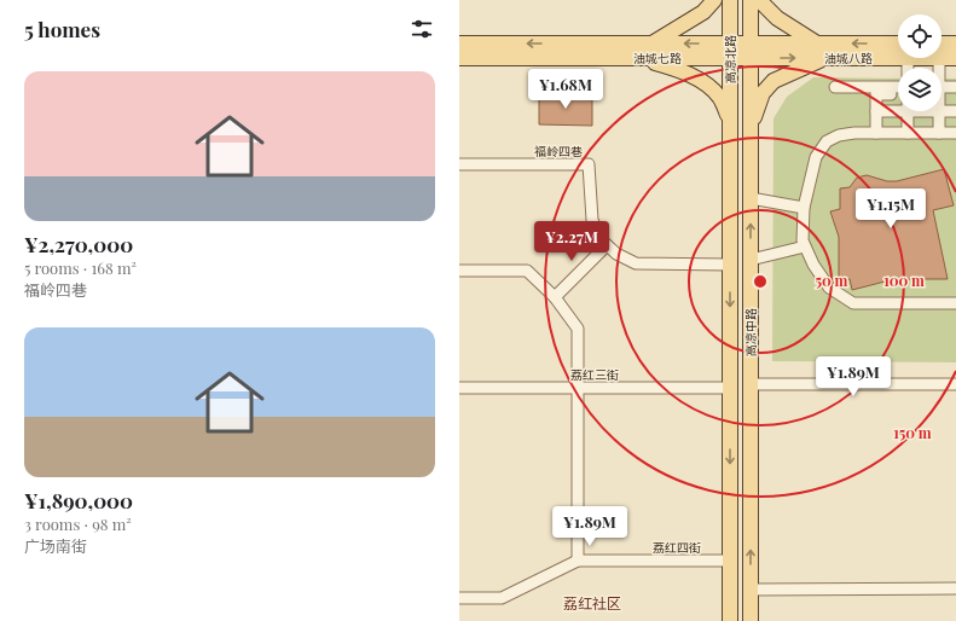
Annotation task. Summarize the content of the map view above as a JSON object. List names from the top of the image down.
{
  "streets": {
    "main road": [
      "油城七路",
      "油城八路",
      "高凉北路",
      "高凉中路"
    ],
    "street": ["福岭四巷", "荔红三街", "荔红四街"]
  },
  "crossings": [
    ["油城七路", "油城八路"],
    ["油城七路", "高凉北路"],
    ["油城七路", "高凉中路"],
    ["油城八路", "高凉北路"],
    ["油城八路", "高凉中路"],
    ["高凉北路", "高凉中路"],
    ["福岭四巷", "高凉中路"],
    ["高凉中路", "荔红三街"],
    ["高凉中路", "荔红四街"]
  ],
  "districts": ["荔红社区"],
  "page": {
    "heading": "5 homes",
    "list": [
      {
        "name": "¥2,270,000",
        "note": "5 rooms · 168 m² · 福岭四巷"
      },
      {
        "name": "¥1,890,000",
        "note": "3 rooms · 98 m² · 广场南街"
      }
    ],
    "price": [
      "¥1.68M",
      "¥1.15M",
      "¥2.27M",
      "¥1.89M",
      "¥1.89M"
    ]
  },
  "rings": ["50 m", "100 m", "150 m"]
}
